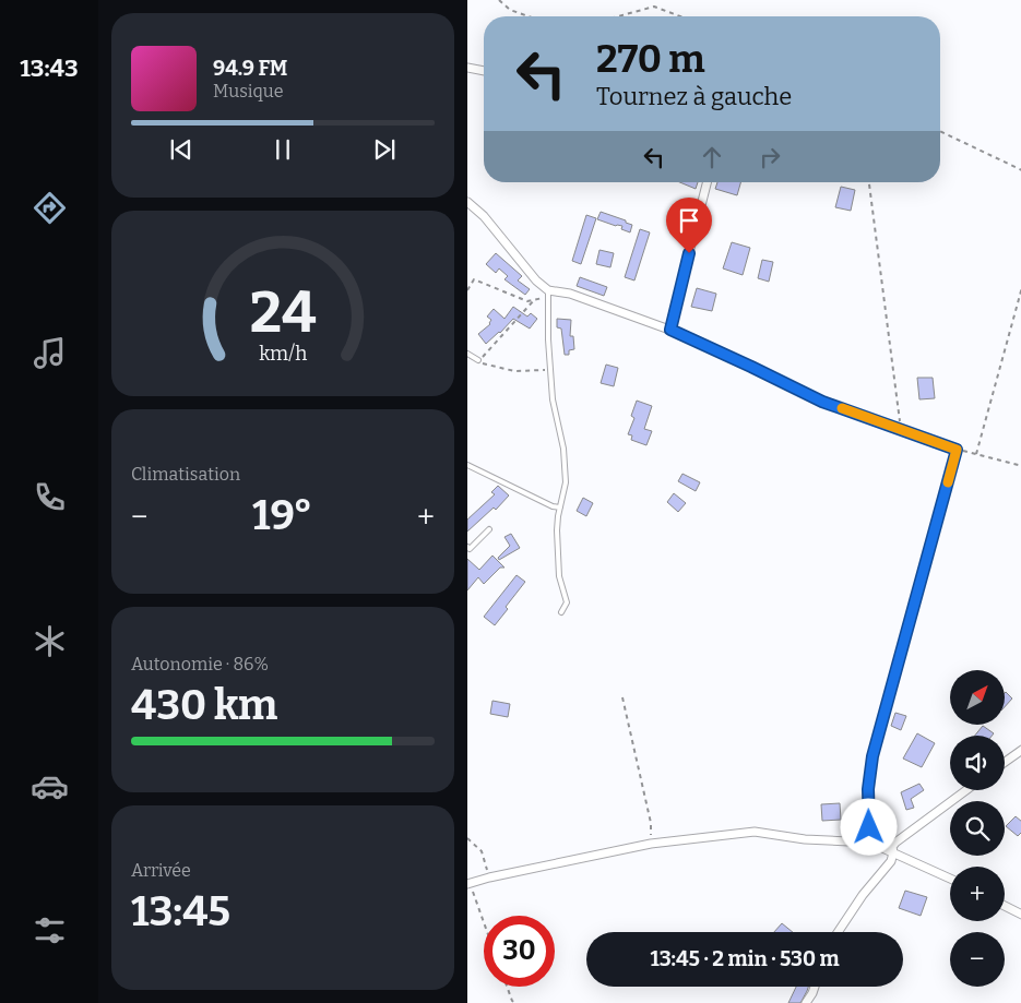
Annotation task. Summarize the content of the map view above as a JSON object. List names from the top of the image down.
{
  "north": "top right",
  "page": {
    "tabs": "13:43",
    "turn": ["270 m", "Tournez à gauche"],
    "song": ["94.9 FM", "Musique"],
    "tile": [
      "Climatisation",
      ["Autonomie · 86%", "430 km"],
      ["Arrivée", "13:45"]
    ],
    "heat": ["−", "19°", "+"],
    "map_buttons": ["+", "−"],
    "limit": "30",
    "trip": "13:45 · 2 min · 530 m",
    "gauge": ["24", "km/h"]
  }
}
